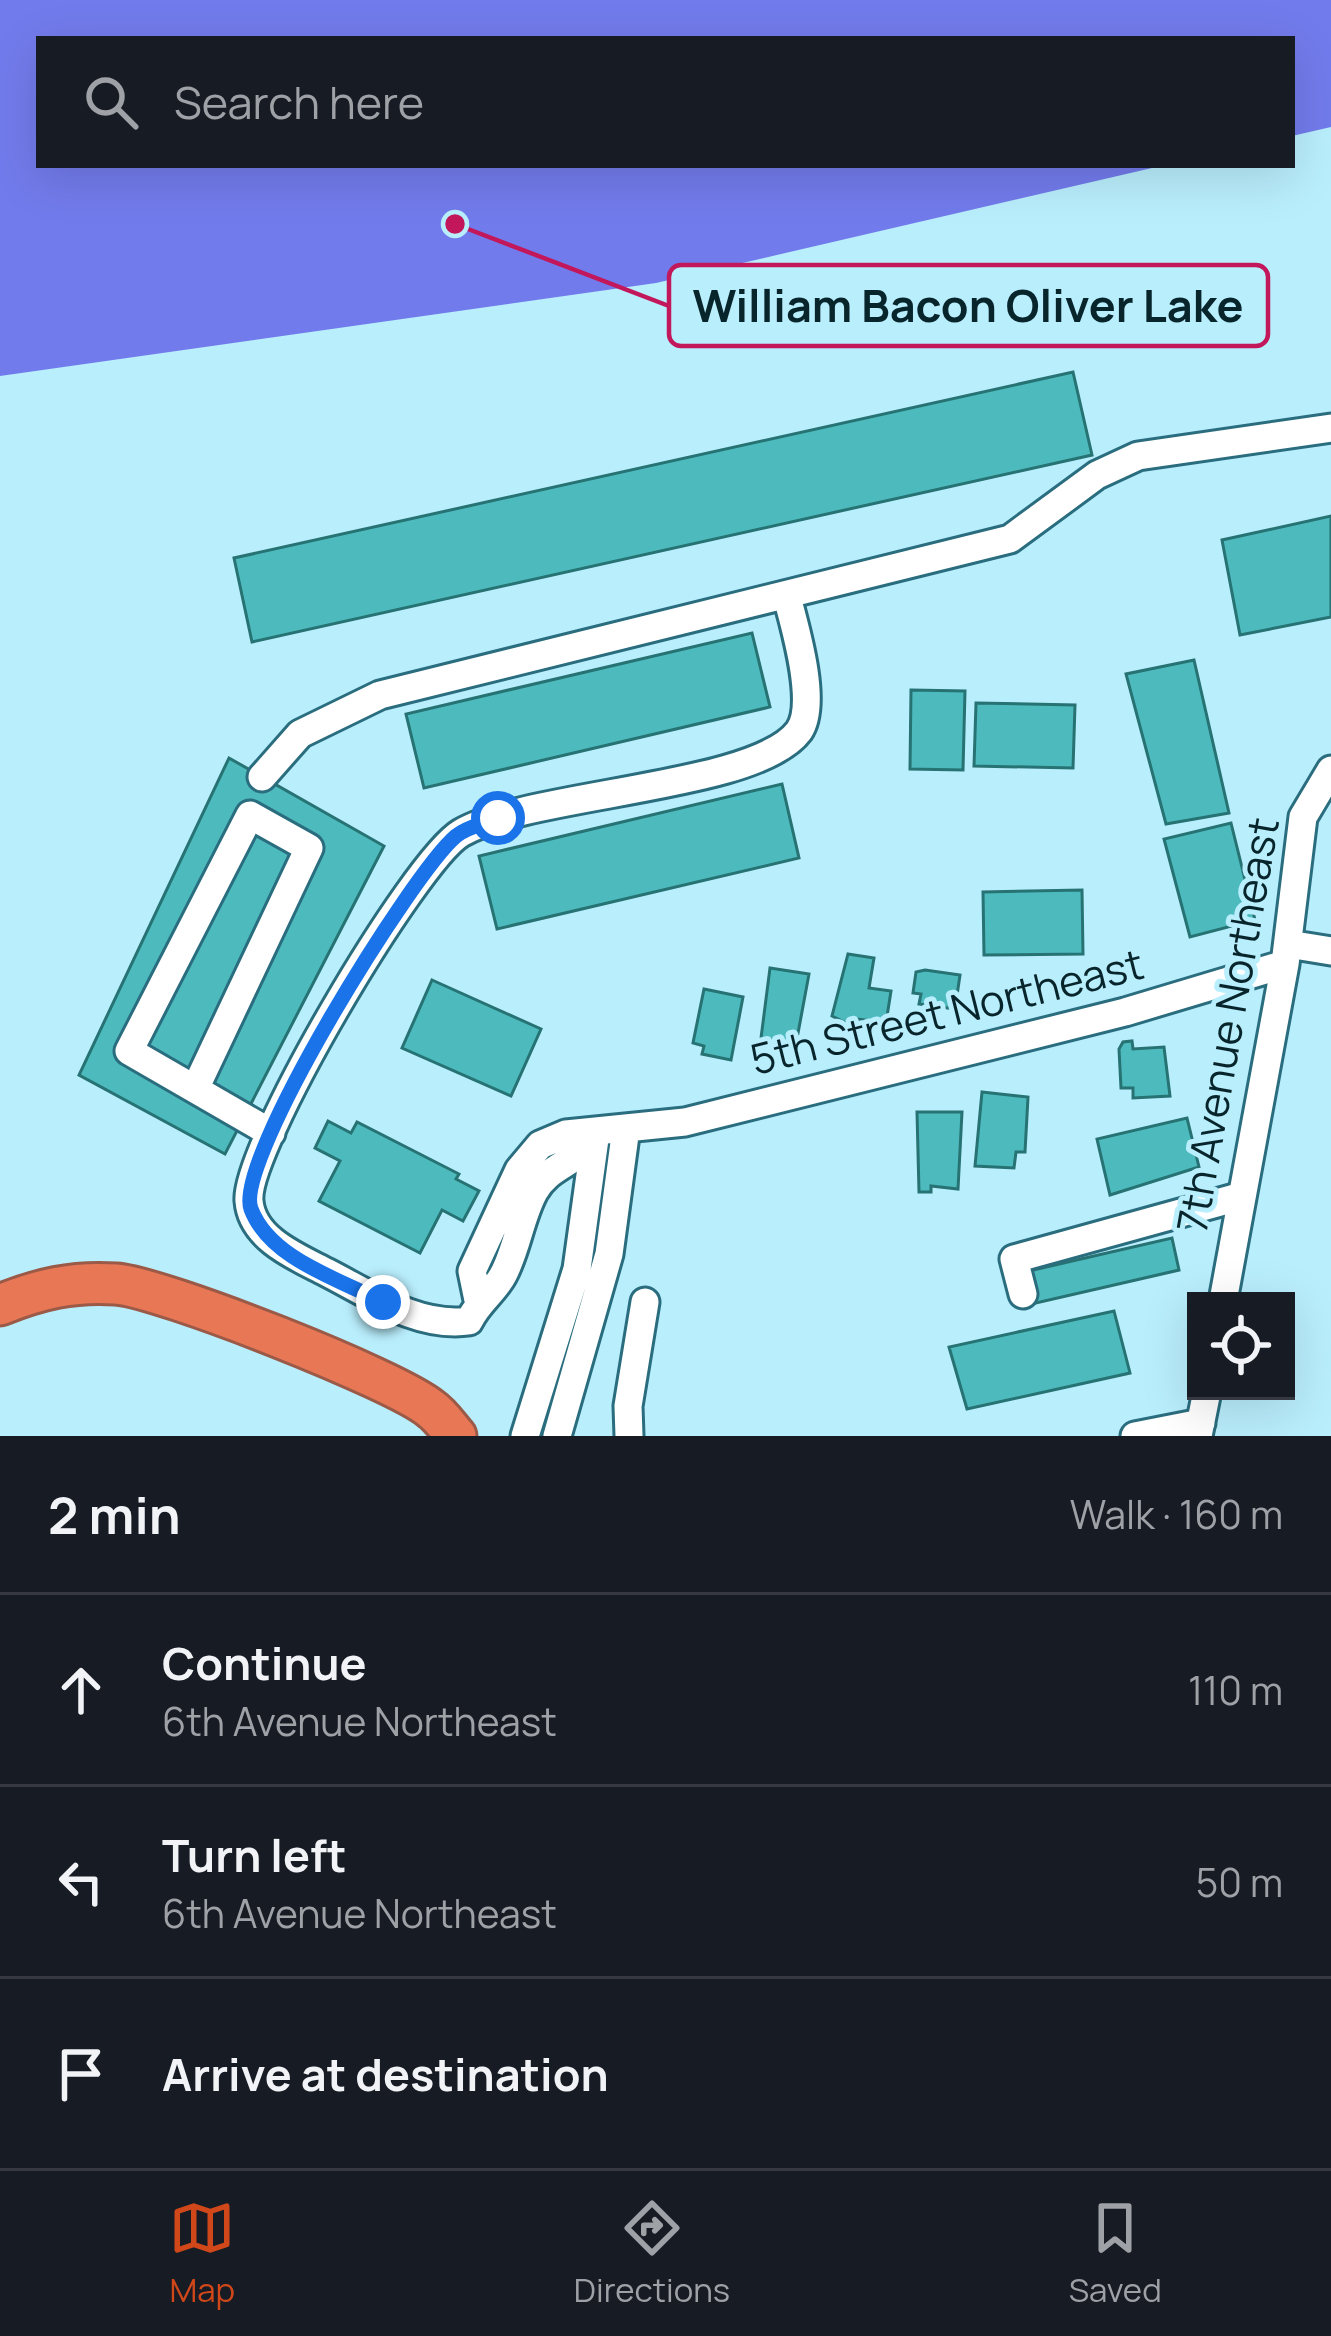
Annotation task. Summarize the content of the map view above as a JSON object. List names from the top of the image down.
{
  "streets": {
    "street": ["5th Street Northeast", "7th Avenue Northeast"]
  },
  "crossings": [
    ["5th Street Northeast", "7th Avenue Northeast"]
  ],
  "places": ["William Bacon Oliver Lake"],
  "page": {
    "search": "Search here",
    "heading": ["2 min", "Walk · 160 m"],
    "list": [
      ["Continue", "6th Avenue Northeast", "110 m"],
      ["Turn left", "6th Avenue Northeast", "50 m"],
      "Arrive at destination"
    ],
    "nav": ["Map", "Directions", "Saved"]
  }
}
